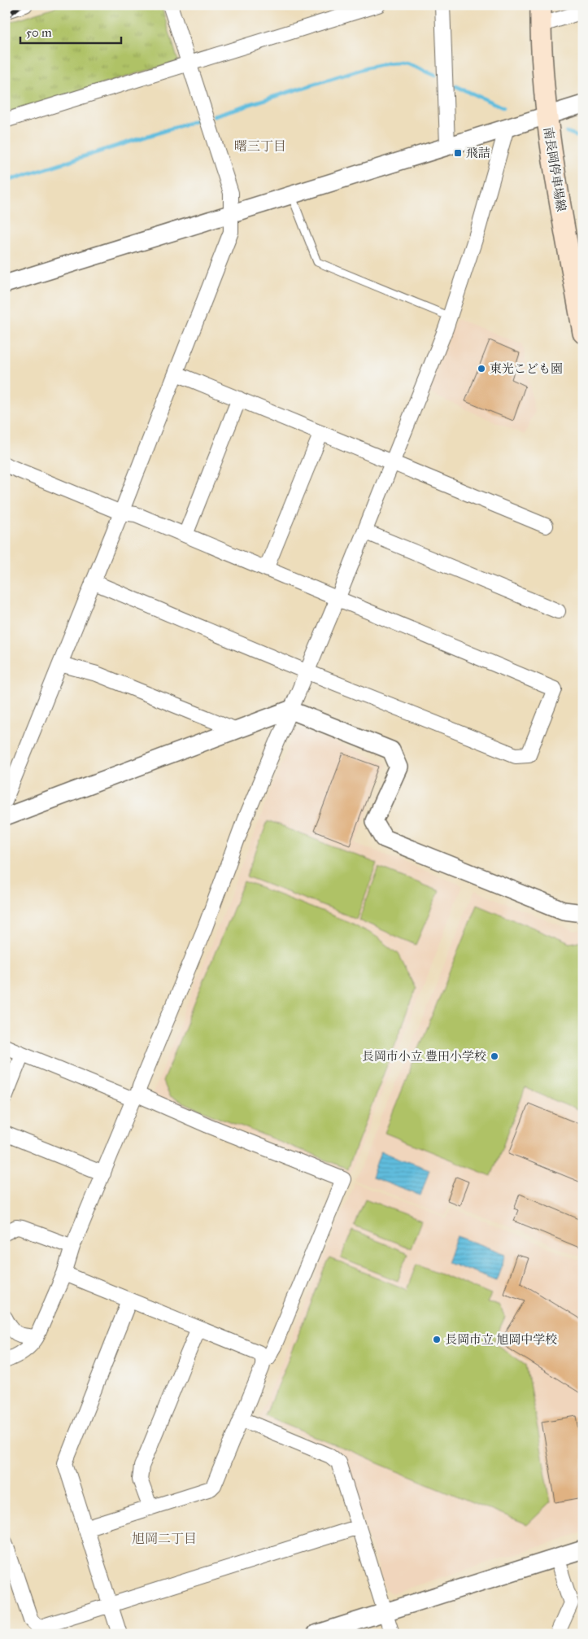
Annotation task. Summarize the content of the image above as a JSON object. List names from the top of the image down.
{
  "streets": {
    "main road": ["南長岡停車場線"]
  },
  "districts": ["曙三丁目", "旭岡二丁目"],
  "places": {
    "transit": ["飛詰"],
    "other": ["東光こども園", "長岡市小立 豊田小学校", "長岡市立 旭岡中学校"]
  },
  "scale_bar": "50 m"
}
